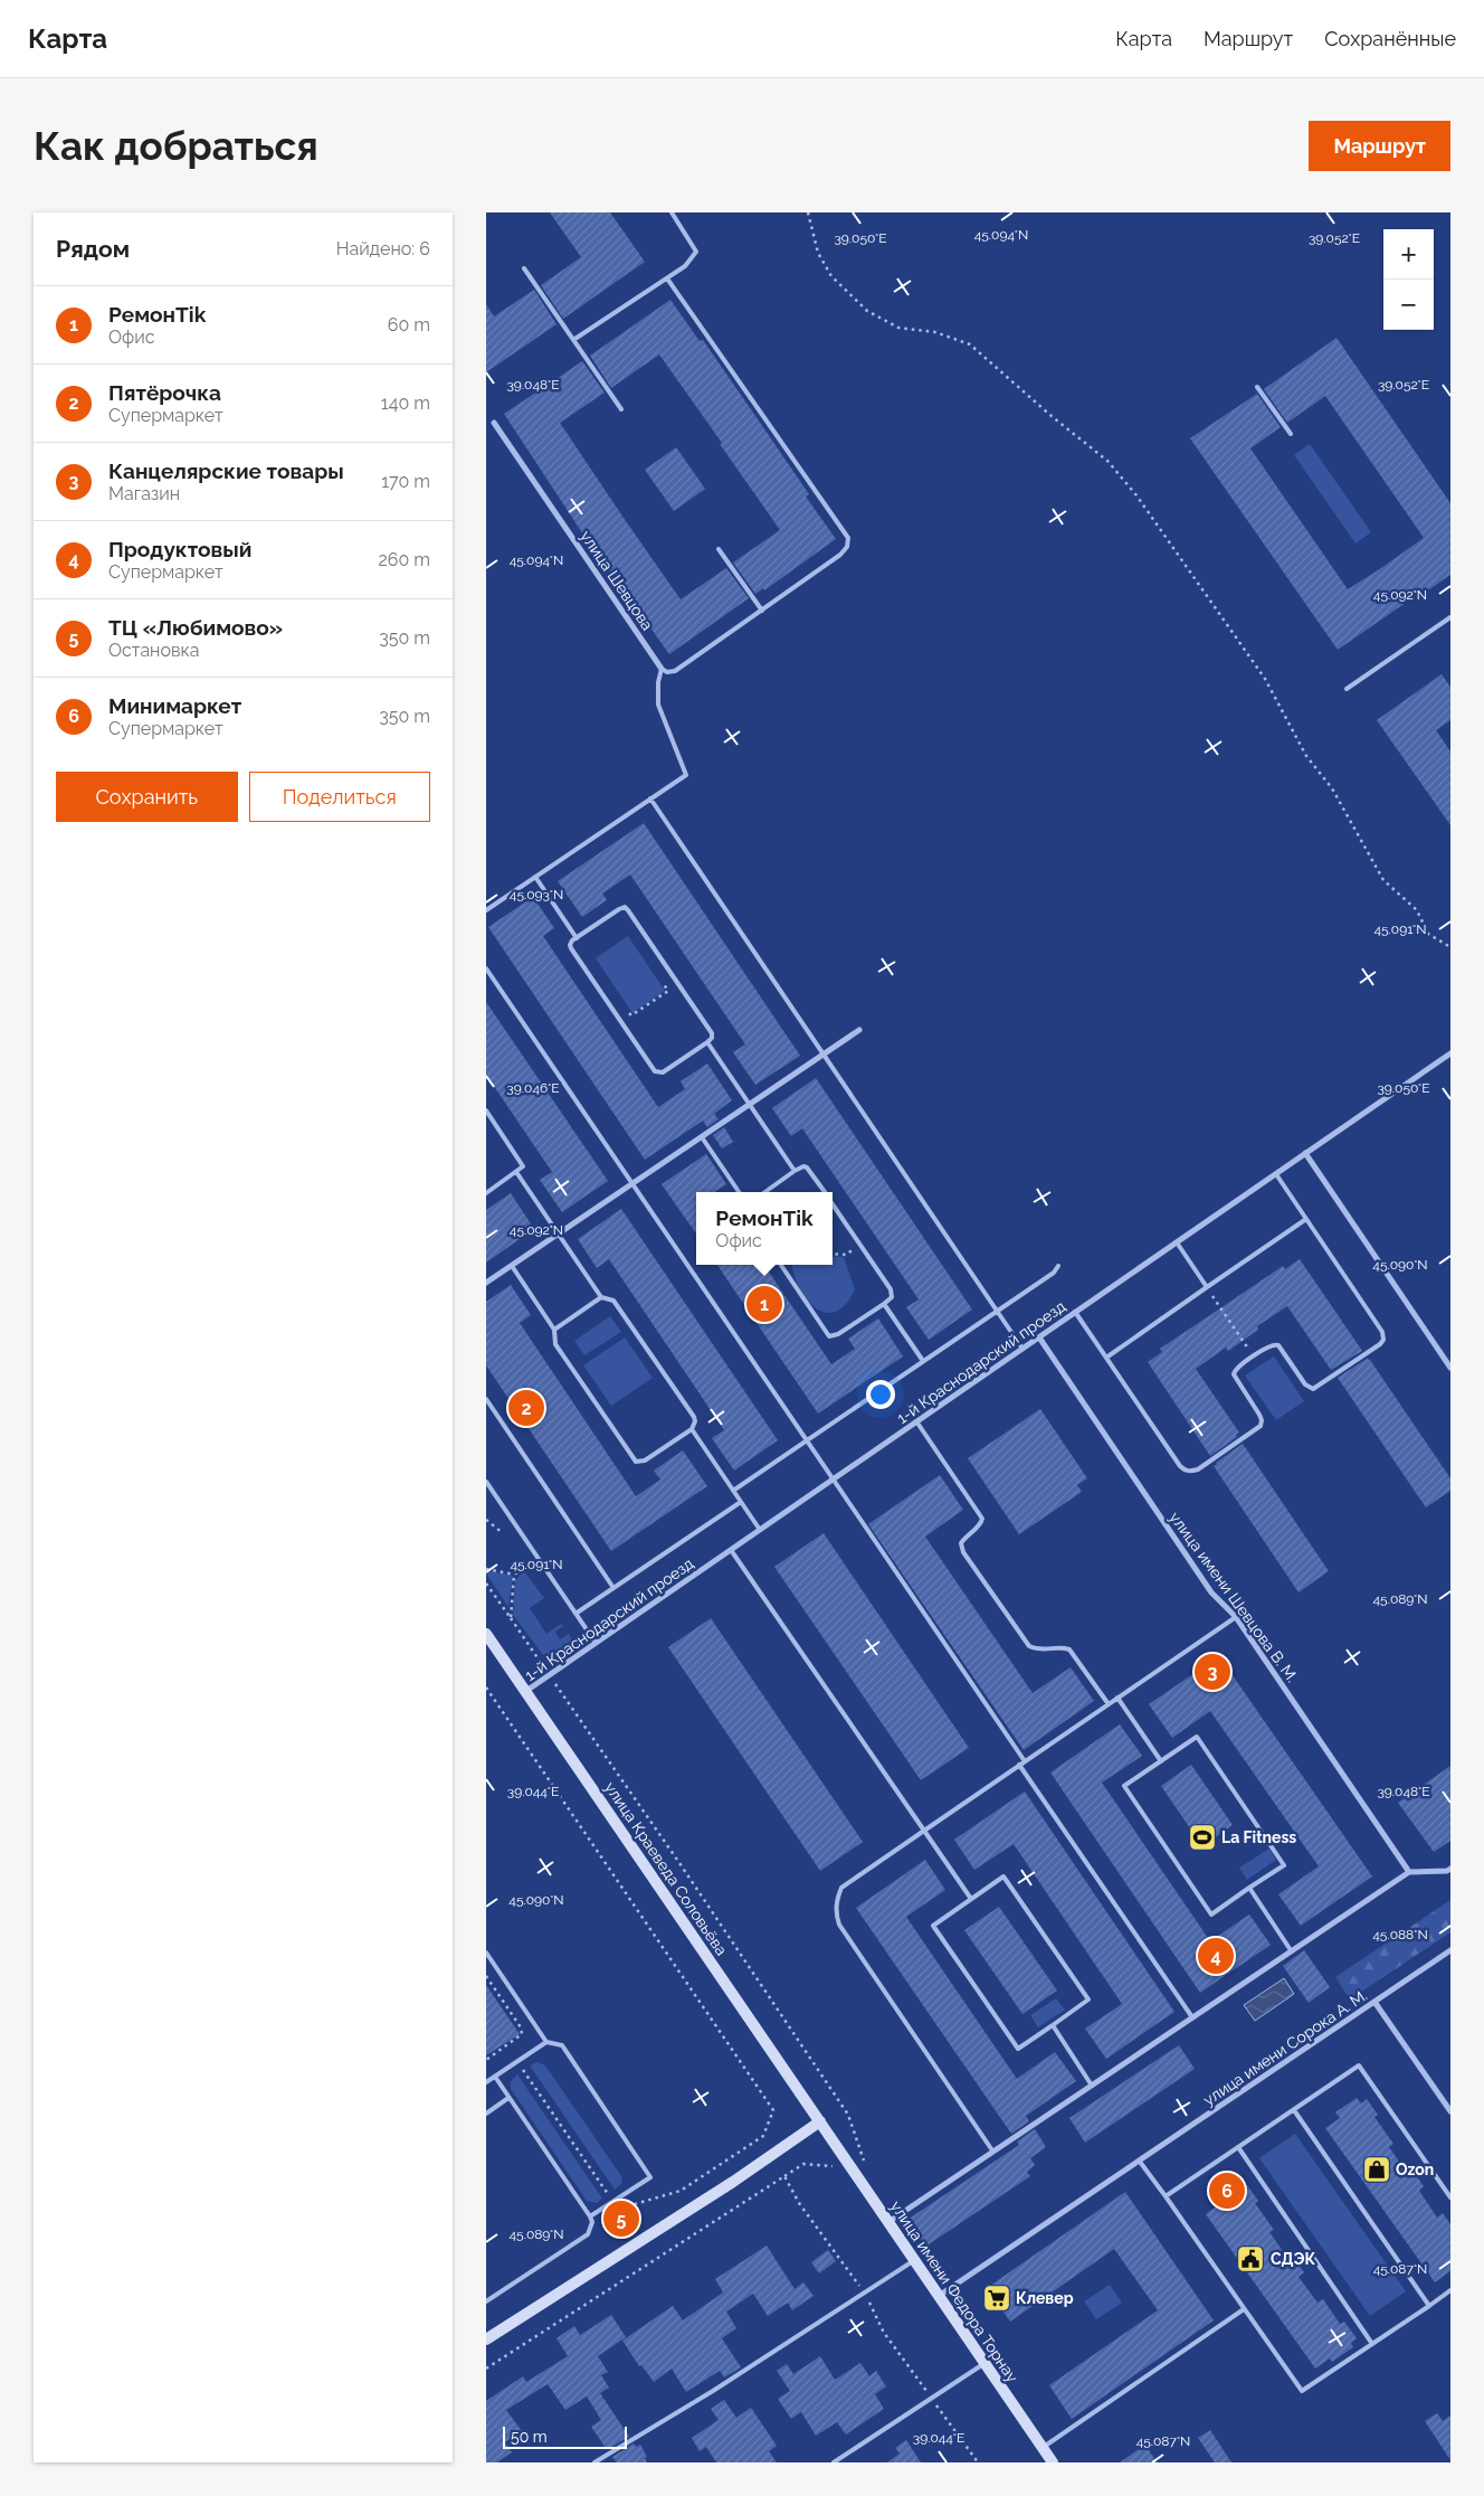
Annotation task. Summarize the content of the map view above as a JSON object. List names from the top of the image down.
{
  "streets": {
    "main road": ["улица Краеведа Соловьёва", "улица имени Федора Торнау"],
    "street": [
      "улица Шевцова",
      "1-й Краснодарский проезд",
      "улица имени Шевцова В. М.",
      "улица имени Сорока А. М."
    ]
  },
  "crossings": [
    ["1-й Краснодарский проезд", "улица имени Шевцова В. М."],
    ["1-й Краснодарский проезд", "улица Краеведа Соловьёва"],
    ["улица Краеведа Соловьёва", "улица имени Федора Торнау"],
    ["улица имени Сорока А. М.", "улица имени Федора Торнау"]
  ],
  "places": {
    "sports": ["La Fitness"],
    "shop": ["Ozon"],
    "public building": ["СДЭК"],
    "supermarket": ["Клевер"]
  },
  "scale_bar": "50 m",
  "page": {
    "header": "Карта",
    "nav": ["Карта", "Маршрут", "Сохранённые"],
    "buttons": [
      "Маршрут",
      ["Сохранить", "Поделиться"]
    ],
    "title": "Как добраться",
    "heading": ["Рядом", "Найдено: 6"],
    "map_buttons": ["+", "−"],
    "list": [
      {
        "mark": "1",
        "name": "РемонTik",
        "note": "Офис",
        "value": "60 m"
      },
      {
        "mark": "2",
        "name": "Пятёрочка",
        "note": "Супермаркет",
        "value": "140 m"
      },
      {
        "mark": "3",
        "name": "Канцелярские товары",
        "note": "Магазин",
        "value": "170 m"
      },
      {
        "mark": "4",
        "name": "Продуктовый",
        "note": "Супермаркет",
        "value": "260 m"
      },
      {
        "mark": "5",
        "name": "ТЦ «Любимово»",
        "note": "Остановка",
        "value": "350 m"
      },
      {
        "mark": "6",
        "name": "Минимаркет",
        "note": "Супермаркет",
        "value": "350 m"
      }
    ],
    "popup": ["РемонTik", "Офис"],
    "pins": [
      "1",
      "2",
      "3",
      "4",
      "6",
      "5"
    ],
    "scale": "50 m"
  },
  "coordinates": [
    "45.094°N",
    "39.050°E",
    "39.052°E",
    "39.048°E",
    "45.092°N",
    "45.093°N",
    "45.091°N",
    "39.046°E",
    "45.090°N",
    "45.089°N",
    "39.044°E",
    "45.088°N",
    "45.087°N"
  ]
}
